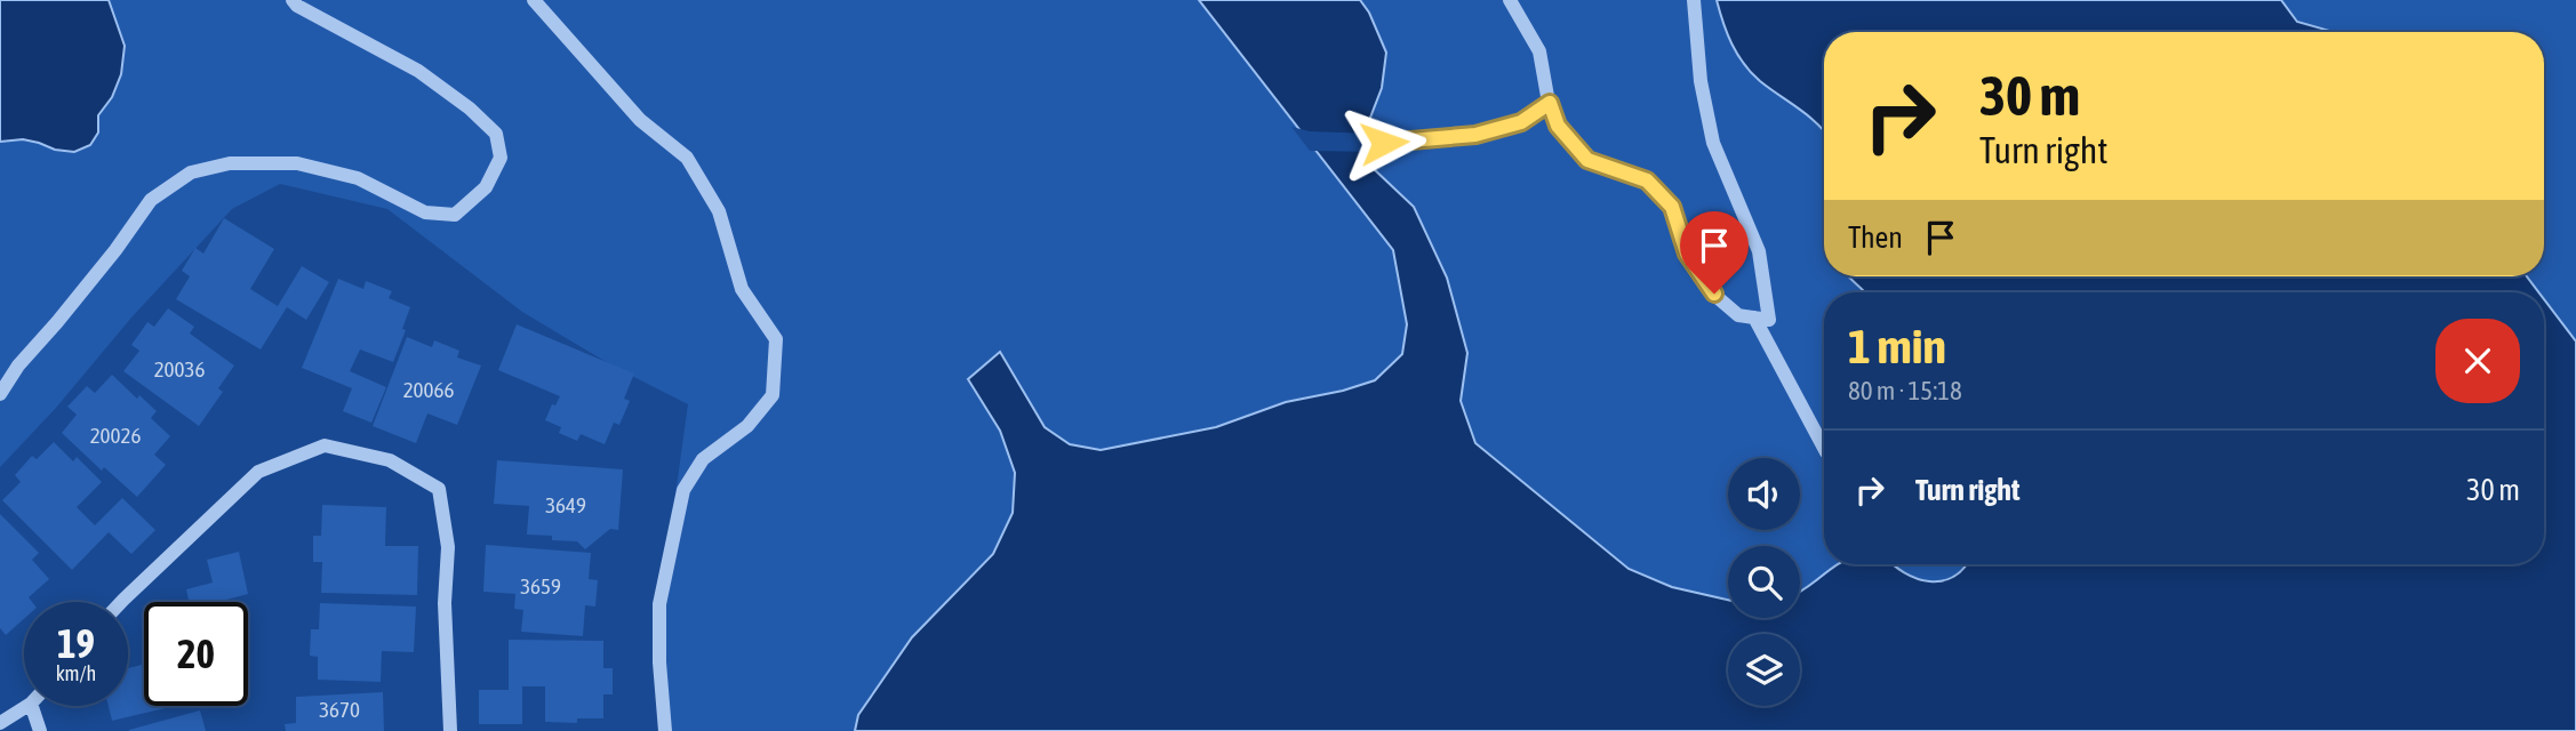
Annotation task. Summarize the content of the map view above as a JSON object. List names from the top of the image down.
{
  "house_numbers": [
    "20036",
    "20066",
    "20026",
    "3649",
    "3659",
    "3670"
  ],
  "page": {
    "turn": ["30 m", "Turn right"],
    "then": "Then",
    "heading": ["1 min", "80 m · 15:18"],
    "list": [
      {
        "name": "Turn right",
        "value": "30 m"
      }
    ],
    "speed": "19 km/h",
    "limit": "20"
  }
}
